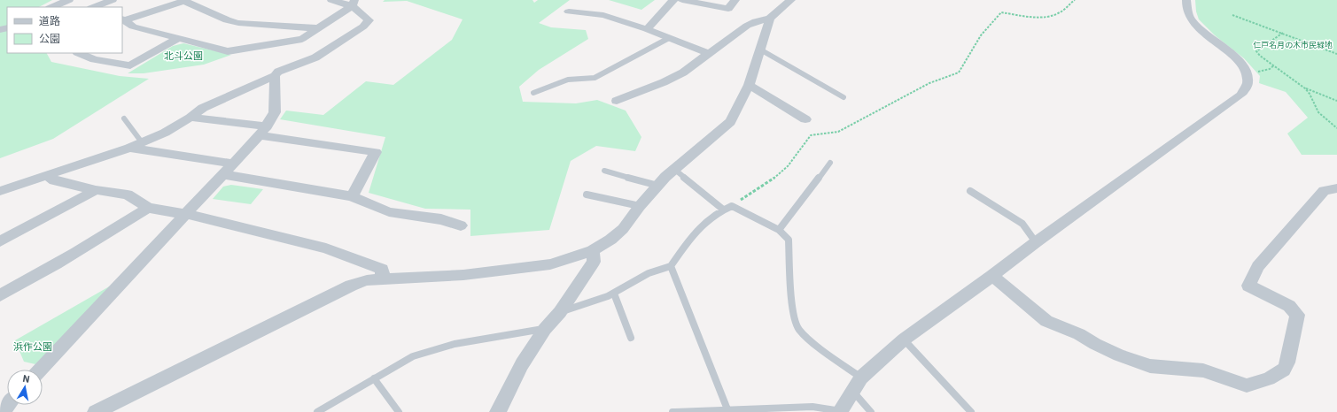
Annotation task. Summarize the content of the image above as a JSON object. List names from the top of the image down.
{
  "parks": ["仁戸名月の木市民緑地", "北斗公園", "浜作公園"],
  "legend": ["道路", "公園"],
  "north": "top"
}
